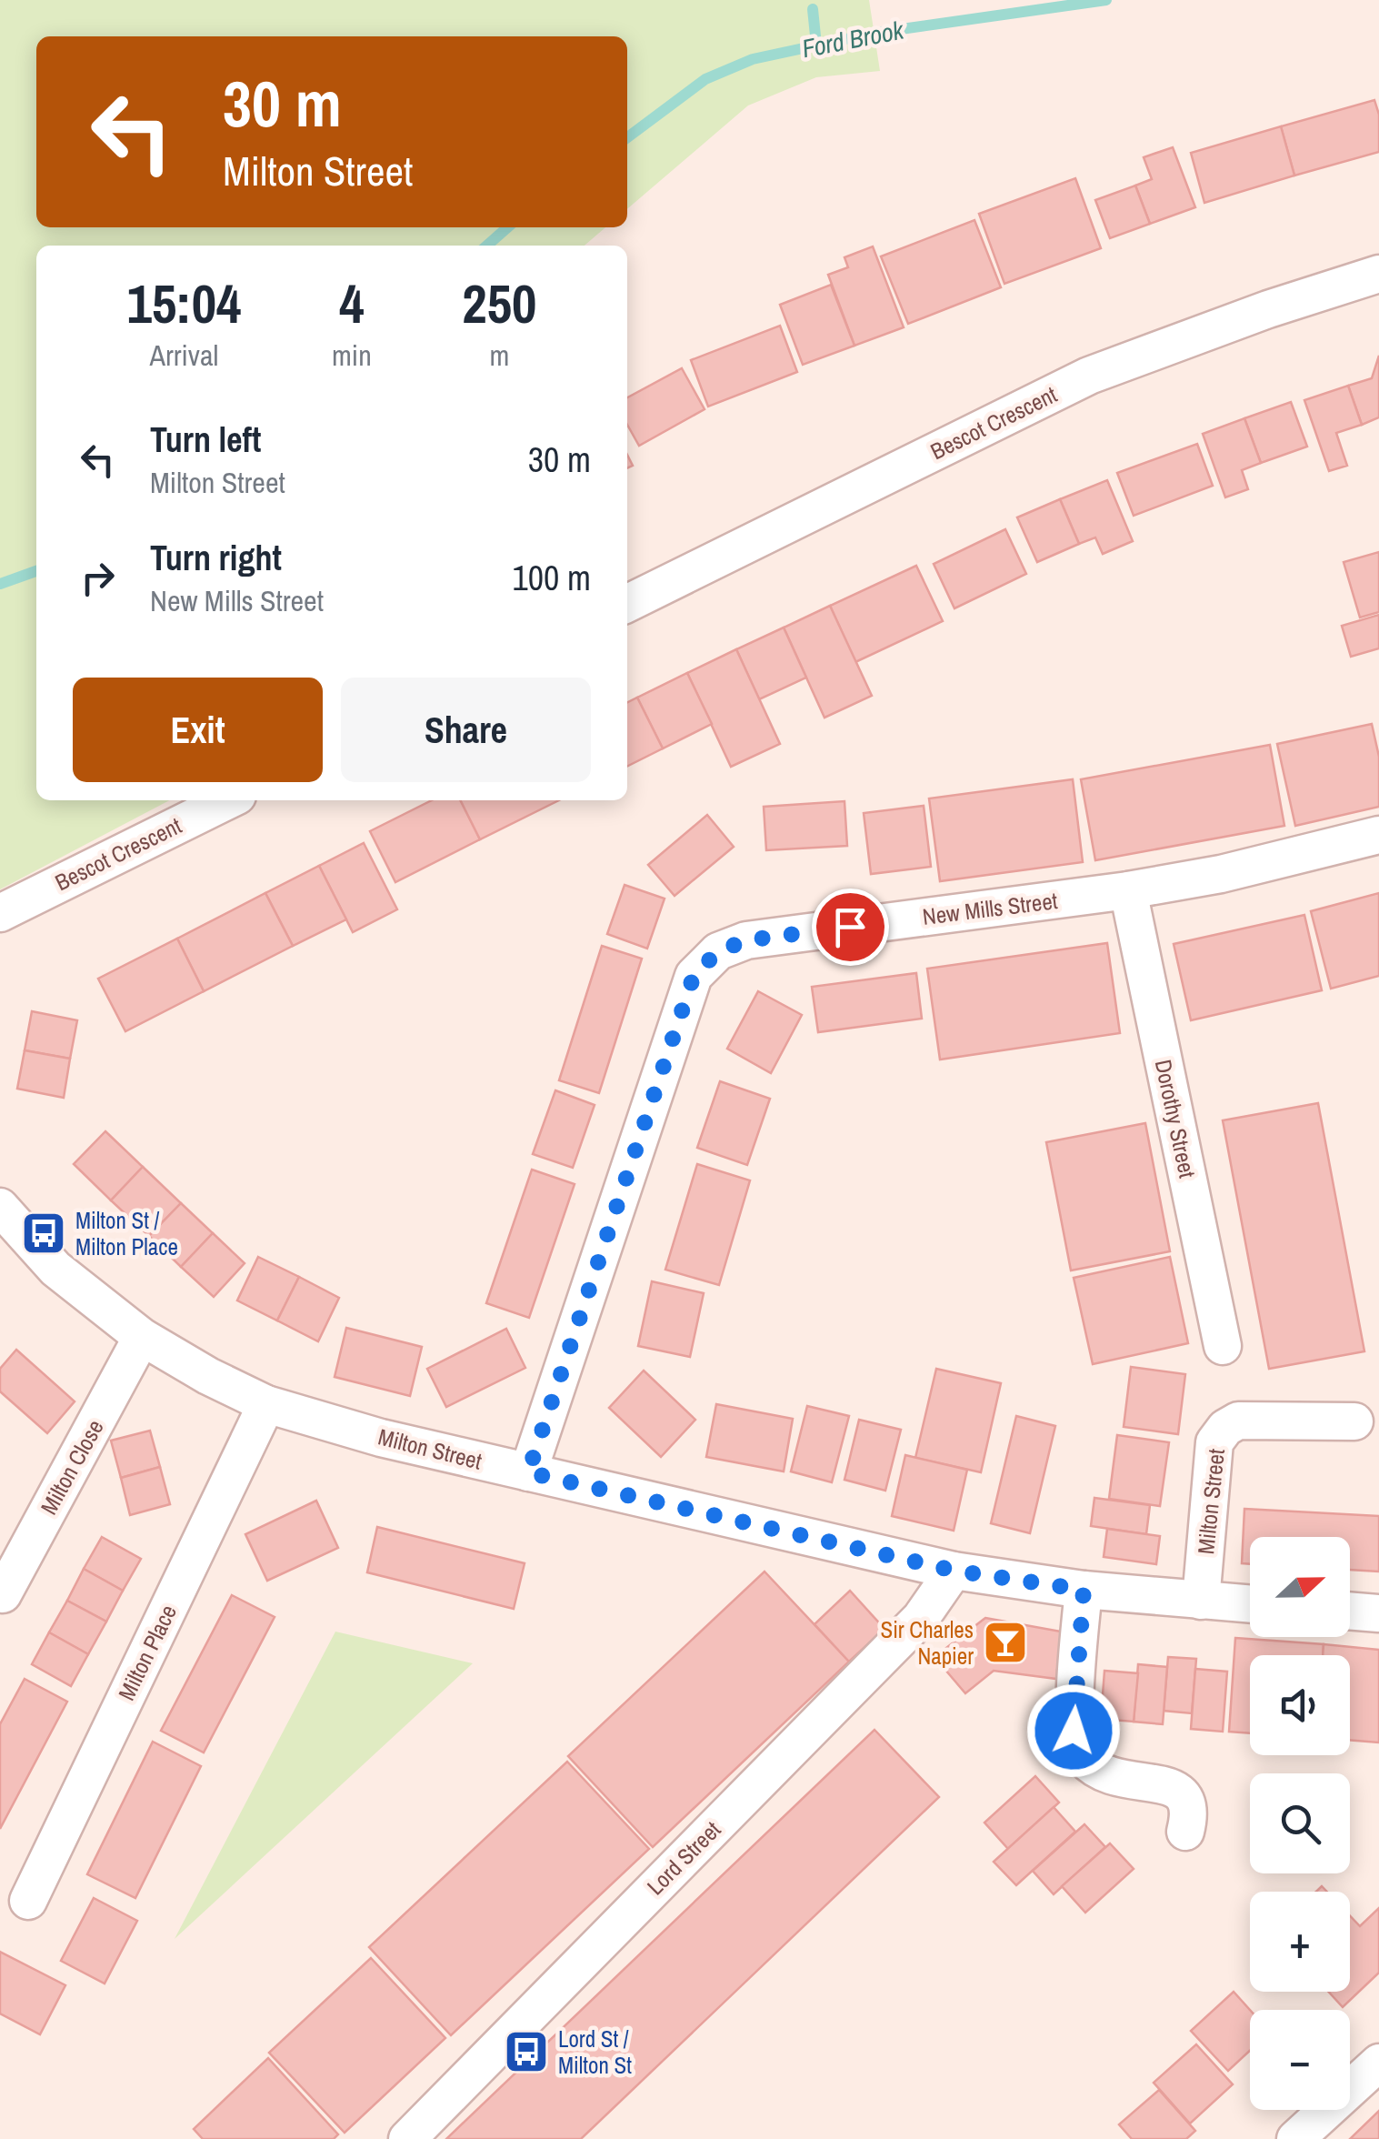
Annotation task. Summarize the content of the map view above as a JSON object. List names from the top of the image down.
{
  "streets": {
    "street": [
      "Bescot Crescent",
      "New Mills Street",
      "Dorothy Street",
      "Milton Street",
      "Milton Close",
      "Milton Place",
      "Lord Street"
    ]
  },
  "crossings": [
    ["New Mills Street", "Dorothy Street"],
    ["New Mills Street", "Milton Street"],
    ["Milton Street", "Milton Close"],
    ["Milton Street", "Milton Place"],
    ["Milton Street", "Lord Street"]
  ],
  "water": ["Ford Brook"],
  "places": {
    "bus stop": ["Milton St / Milton Place", "Lord St / Milton St"],
    "bar": ["Sir Charles Napier"]
  },
  "north": "right",
  "page": {
    "turn": ["30 m", "Milton Street"],
    "eta": [
      "15:04",
      "Arrival",
      "4",
      "min",
      "250",
      "m"
    ],
    "list": [
      {
        "name": "Turn left",
        "note": "Milton Street",
        "value": "30 m"
      },
      {
        "name": "Turn right",
        "note": "New Mills Street",
        "value": "100 m"
      }
    ],
    "buttons": ["Exit", "Share"],
    "map_buttons": ["+", "−"]
  }
}
